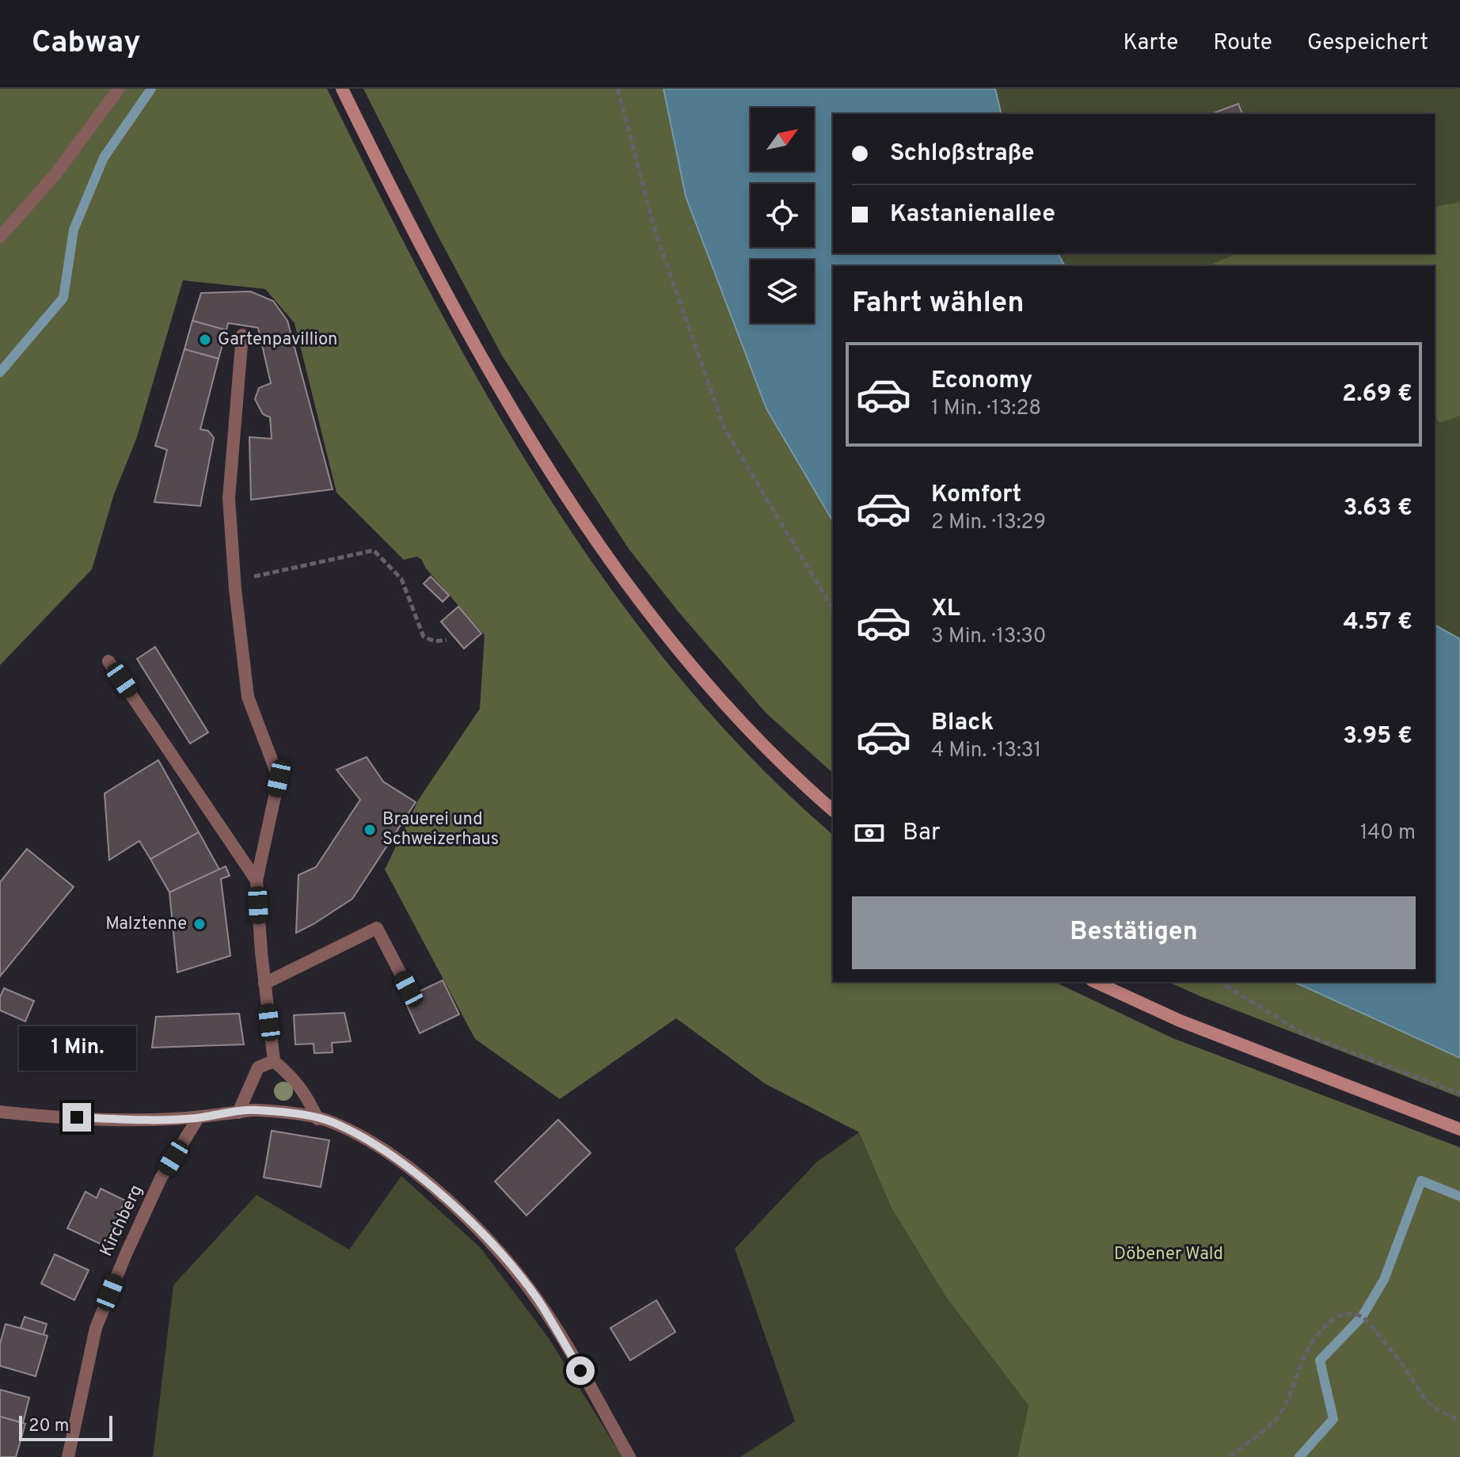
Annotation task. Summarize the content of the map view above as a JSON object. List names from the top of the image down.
{
  "streets": {
    "street": ["Kirchberg"]
  },
  "parks": ["Döbener Wald"],
  "places": ["Gartenpavillion", "Brauerei und Schweizerhaus", "Malztenne"],
  "scale_bar": "20 m",
  "north": "top right",
  "page": {
    "header": "Cabway",
    "nav": ["Karte", "Route", "Gespeichert"],
    "banner": ["Schloßstraße", "Kastanienallee"],
    "heading": "Fahrt wählen",
    "list": [
      {
        "name": "Economy",
        "note": "1 Min. · 13:28",
        "value": "2.69 €"
      },
      {
        "name": "Komfort",
        "note": "2 Min. · 13:29",
        "value": "3.63 €"
      },
      {
        "name": "XL",
        "note": "3 Min. · 13:30",
        "value": "4.57 €"
      },
      {
        "name": "Black",
        "note": "4 Min. · 13:31",
        "value": "3.95 €"
      }
    ],
    "pay": ["Bar", "140 m"],
    "buttons": "Bestätigen",
    "bubble": "1 Min.",
    "scale": "20 m"
  }
}
